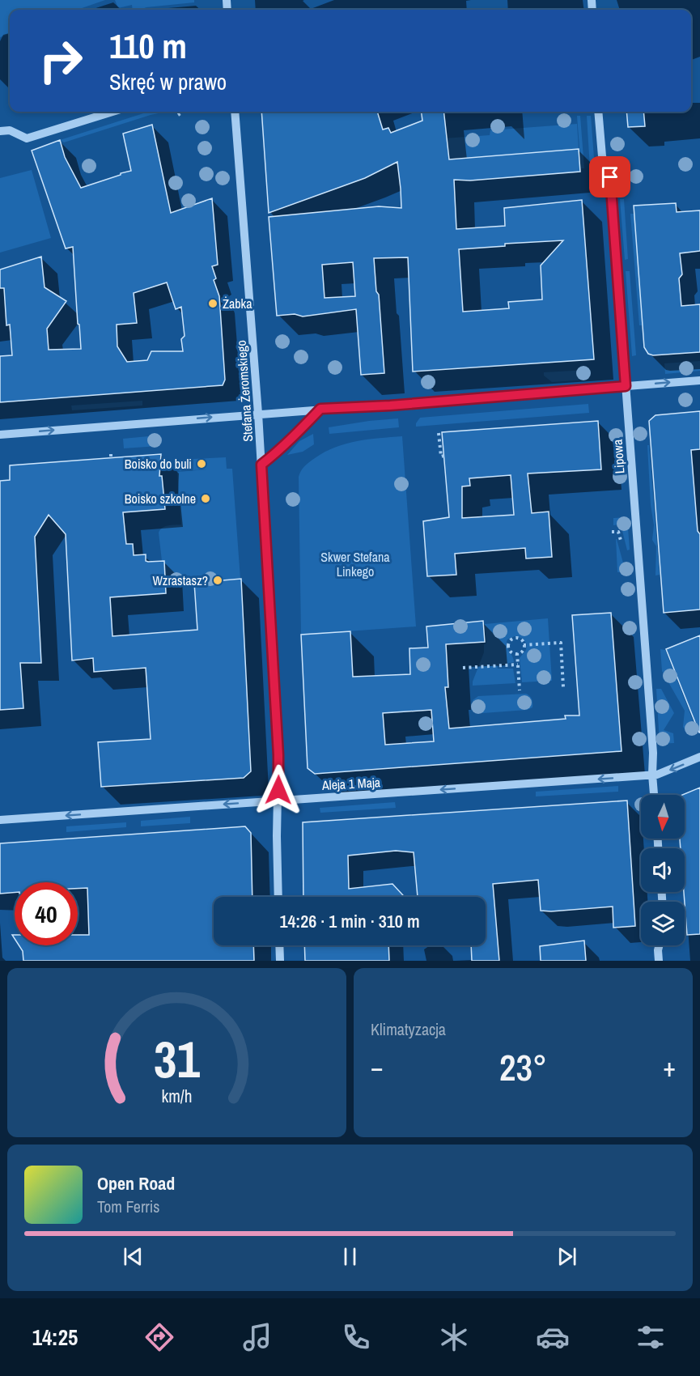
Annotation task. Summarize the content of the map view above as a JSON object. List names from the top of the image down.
{
  "streets": {
    "street": ["Stefana Żeromskiego", "Lipowa", "Aleja 1 Maja"]
  },
  "crossings": [
    ["Stefana Żeromskiego", "Aleja 1 Maja"],
    ["Lipowa", "Aleja 1 Maja"]
  ],
  "one_way": ["Aleja 1 Maja"],
  "parks": ["Skwer Stefana Linkego"],
  "places": [
    "Żabka",
    "Boisko do buli",
    "Boisko szkolne",
    "Wzrastasz?"
  ],
  "north": "bottom",
  "page": {
    "turn": ["110 m", "Skręć w prawo"],
    "limit": "40",
    "trip": "14:26 · 1 min · 310 m",
    "tile": "Klimatyzacja",
    "heat": ["−", "23°", "+"],
    "song": ["Open Road", "Tom Ferris"],
    "tabs": "14:25",
    "gauge": ["31", "km/h"]
  }
}
